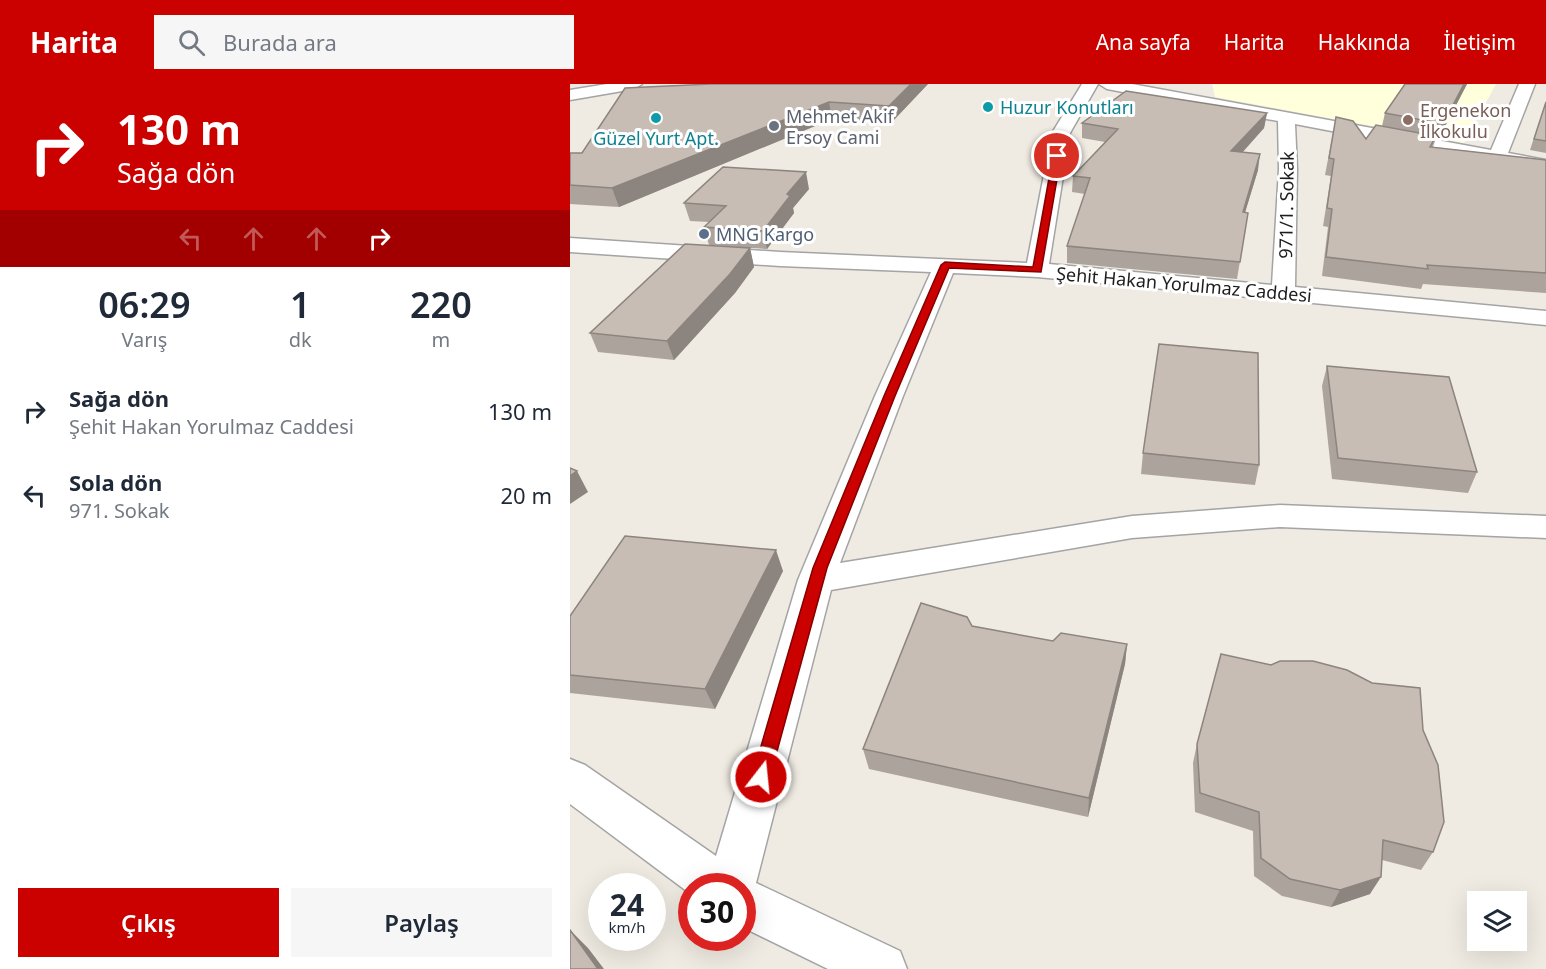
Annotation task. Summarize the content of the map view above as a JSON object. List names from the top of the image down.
{
  "streets": {
    "street": ["971/1. Sokak", "Şehit Hakan Yorulmaz Caddesi"]
  },
  "crossings": [
    ["971/1. Sokak", "Şehit Hakan Yorulmaz Caddesi"]
  ],
  "places": [
    "Huzur Konutları",
    "Güzel Yurt Apt.",
    "Ergenekon İlkokulu",
    "Mehmet Akif Ersoy Cami",
    "MNG Kargo"
  ],
  "page": {
    "header": "Harita",
    "search": "Burada ara",
    "nav": [
      "Ana sayfa",
      "Harita",
      "Hakkında",
      "İletişim"
    ],
    "turn": ["130 m", "Sağa dön"],
    "eta": [
      "06:29",
      "Varış",
      "1",
      "dk",
      "220",
      "m"
    ],
    "list": [
      {
        "name": "Sağa dön",
        "note": "Şehit Hakan Yorulmaz Caddesi",
        "value": "130 m"
      },
      {
        "name": "Sola dön",
        "note": "971. Sokak",
        "value": "20 m"
      }
    ],
    "speed": "24 km/h",
    "limit": "30",
    "buttons": ["Çıkış", "Paylaş"]
  }
}
